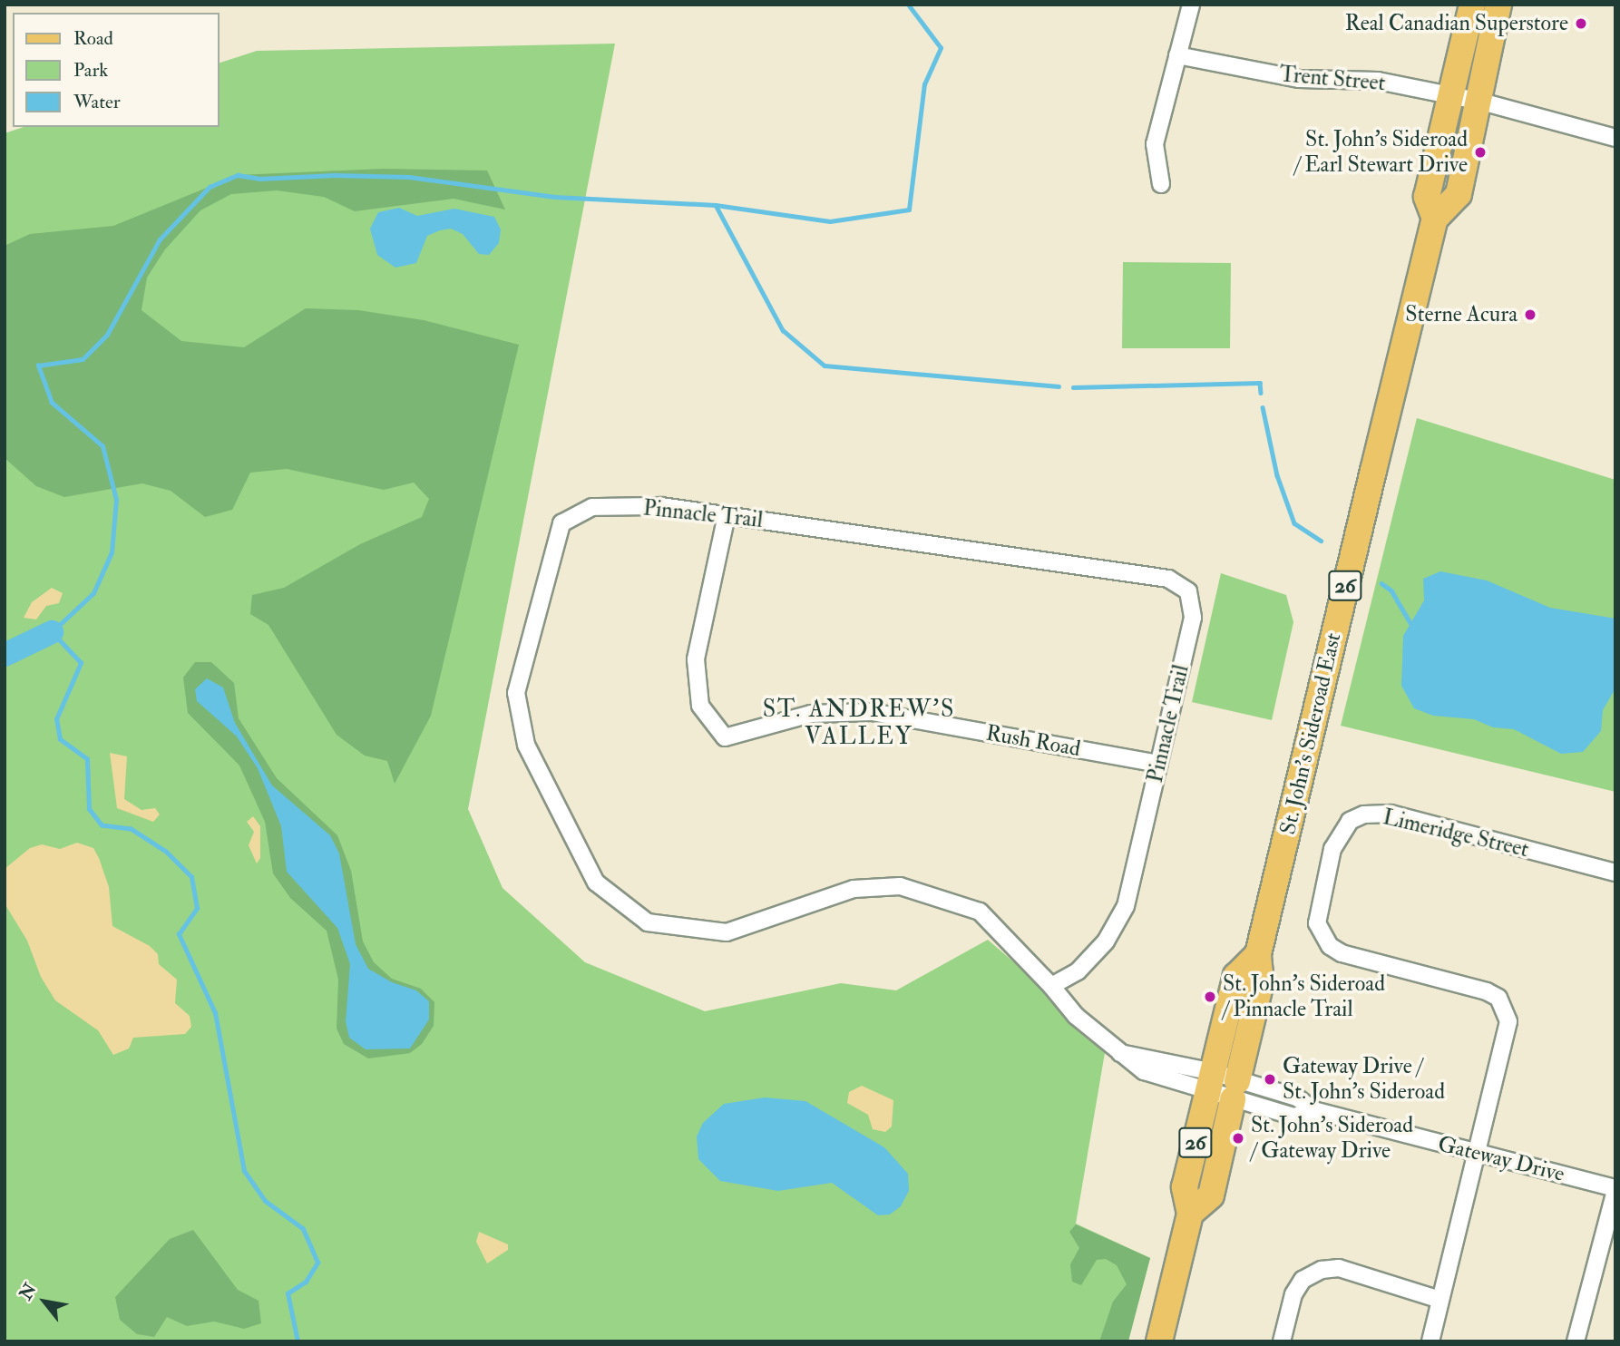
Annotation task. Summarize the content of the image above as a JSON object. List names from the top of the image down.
{
  "streets": {
    "main road": ["26", "St. John's Sideroad East"],
    "street": [
      "Trent Street",
      "Pinnacle Trail",
      "Rush Road",
      "Limeridge Street",
      "Gateway Drive"
    ]
  },
  "crossings": [
    ["Trent Street", "St. John's Sideroad East"],
    ["Pinnacle Trail", "26"],
    ["Pinnacle Trail", "St. John's Sideroad East"],
    ["Pinnacle Trail", "Rush Road"],
    ["Pinnacle Trail", "Gateway Drive"],
    ["26", "St. John's Sideroad East"],
    ["St. John's Sideroad East", "Gateway Drive"],
    ["Limeridge Street", "Gateway Drive"]
  ],
  "districts": ["ST. ANDREW'S VALLEY"],
  "places": [
    "Real Canadian Superstore",
    "St. John's Sideroad / Earl Stewart Drive",
    "Sterne Acura",
    "St. John's Sideroad / Pinnacle Trail",
    "Gateway Drive / St. John's Sideroad",
    "St. John's Sideroad / Gateway Drive"
  ],
  "legend": ["Road", "Park", "Water"],
  "north": "top left"
}
